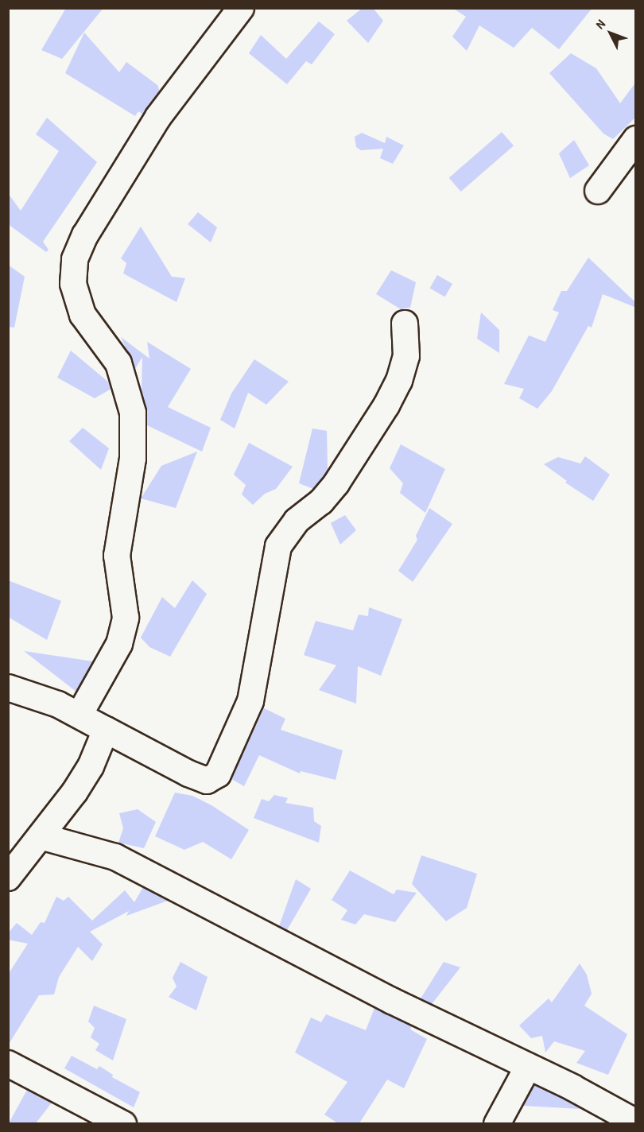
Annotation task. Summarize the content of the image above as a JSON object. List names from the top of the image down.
{
  "north": "top left"
}
